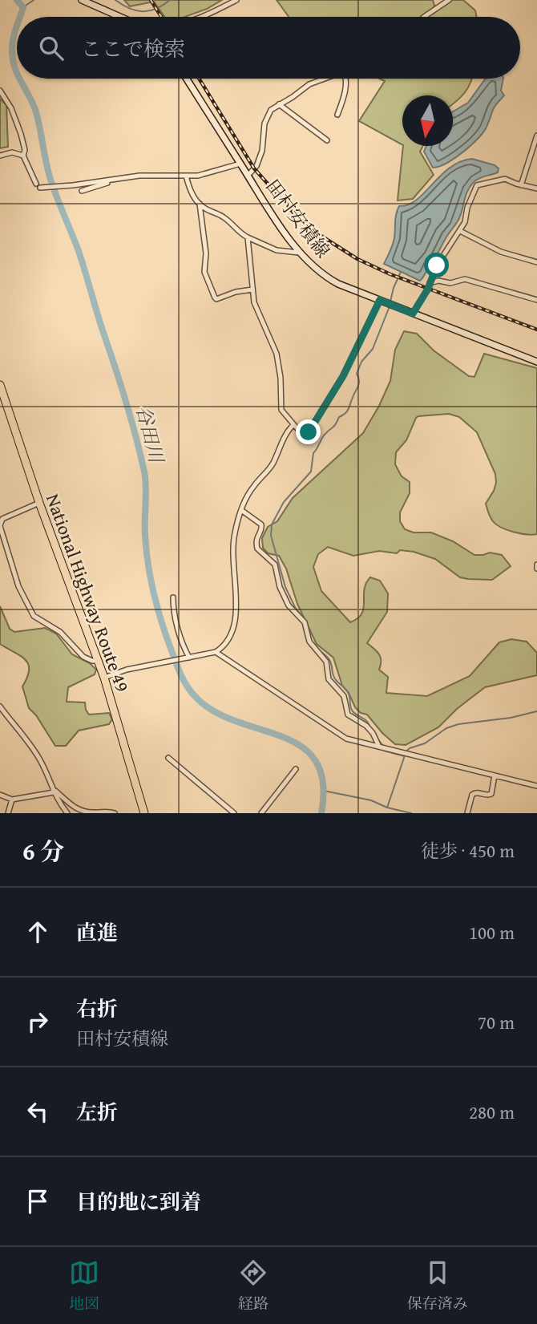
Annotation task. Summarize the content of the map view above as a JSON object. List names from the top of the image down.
{
  "streets": {
    "highway": ["National Highway Route 49"],
    "main road": ["田村安積線"]
  },
  "water": ["谷田川"],
  "north": "bottom",
  "page": {
    "search": "ここで検索",
    "heading": ["6 分", "徒歩 · 450 m"],
    "list": [
      ["直進", "100 m"],
      ["右折", "田村安積線", "70 m"],
      ["左折", "280 m"],
      "目的地に到着"
    ],
    "nav": ["地図", "経路", "保存済み"]
  }
}
